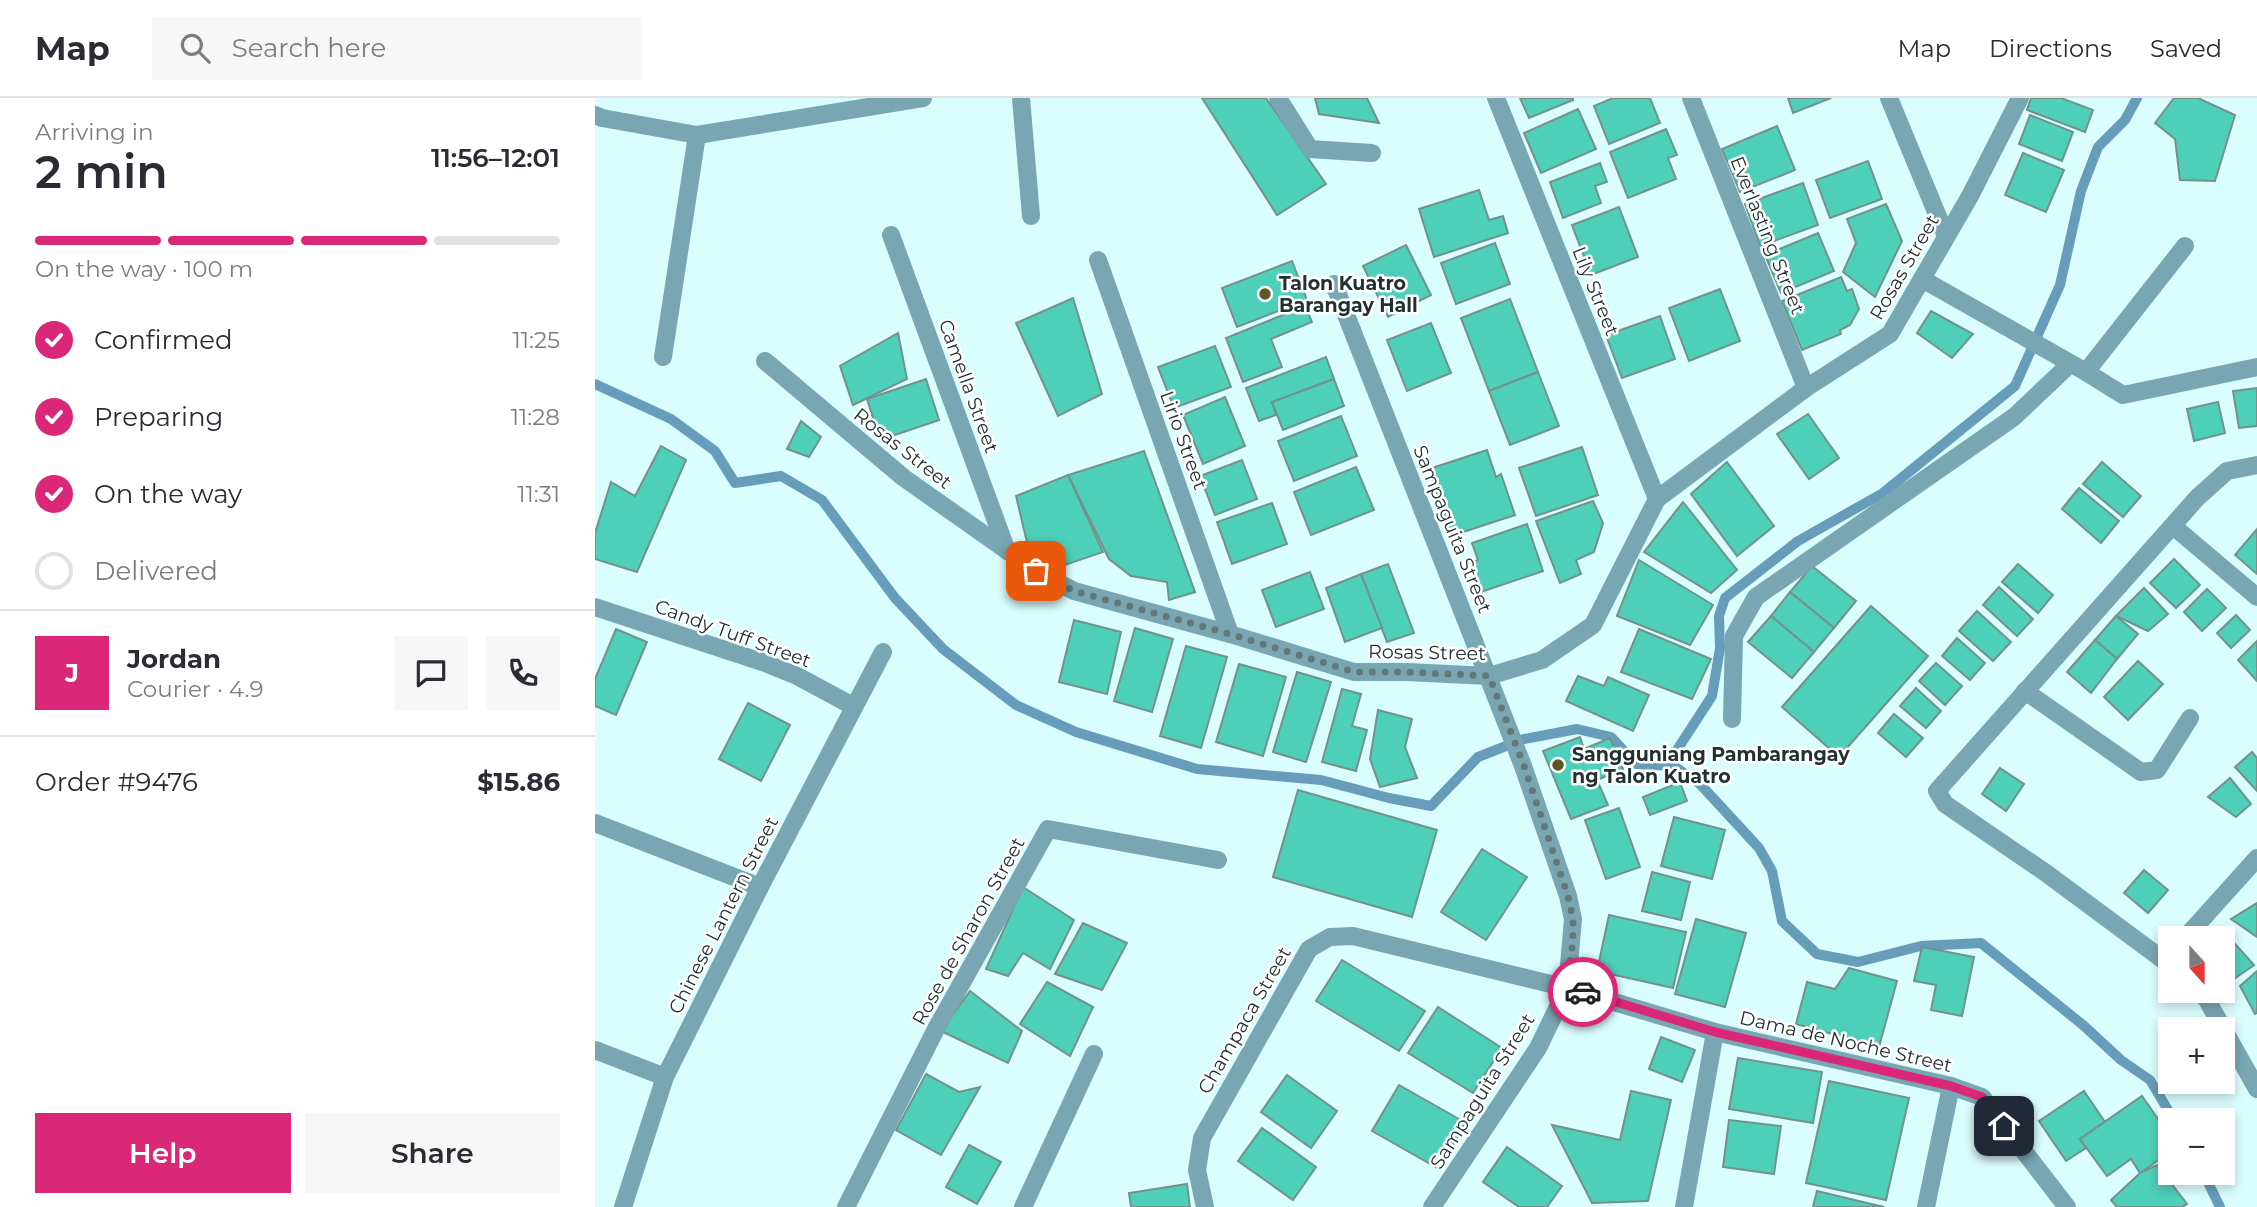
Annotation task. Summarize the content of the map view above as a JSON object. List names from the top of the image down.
{
  "streets": {
    "street": [
      "Everlasting Street",
      "Rosas Street",
      "Lily Street",
      "Camella Street",
      "Lirio Street",
      "Sampaguita Street",
      "Candy Tuff Street",
      "Chinese Lantern Street",
      "Rose de Sharon Street",
      "Champaca Street",
      "Dama de Noche Street"
    ]
  },
  "crossings": [
    ["Everlasting Street", "Rosas Street"],
    ["Rosas Street", "Lily Street"],
    ["Rosas Street", "Camella Street"],
    ["Rosas Street", "Lirio Street"],
    ["Rosas Street", "Sampaguita Street"],
    ["Sampaguita Street", "Champaca Street"],
    ["Sampaguita Street", "Dama de Noche Street"],
    ["Candy Tuff Street", "Chinese Lantern Street"],
    ["Champaca Street", "Dama de Noche Street"]
  ],
  "places": ["Talon Kuatro Barangay Hall", "Sangguniang Pambarangay ng Talon Kuatro"],
  "north": "bottom",
  "page": {
    "header": "Map",
    "search": "Search here",
    "nav": ["Map", "Directions", "Saved"],
    "heading": ["2 min", "Arriving in", "11:56–12:01"],
    "panel": [
      "Jordan",
      "Courier · 4.9",
      "Order #9476",
      "$15.86"
    ],
    "bar": "On the way · 100 m",
    "list": [
      ["Confirmed", "11:25"],
      ["Preparing", "11:28"],
      ["On the way", "11:31"],
      "Delivered"
    ],
    "round": "J",
    "map_buttons": ["+", "−"],
    "buttons": ["Help", "Share"]
  }
}
